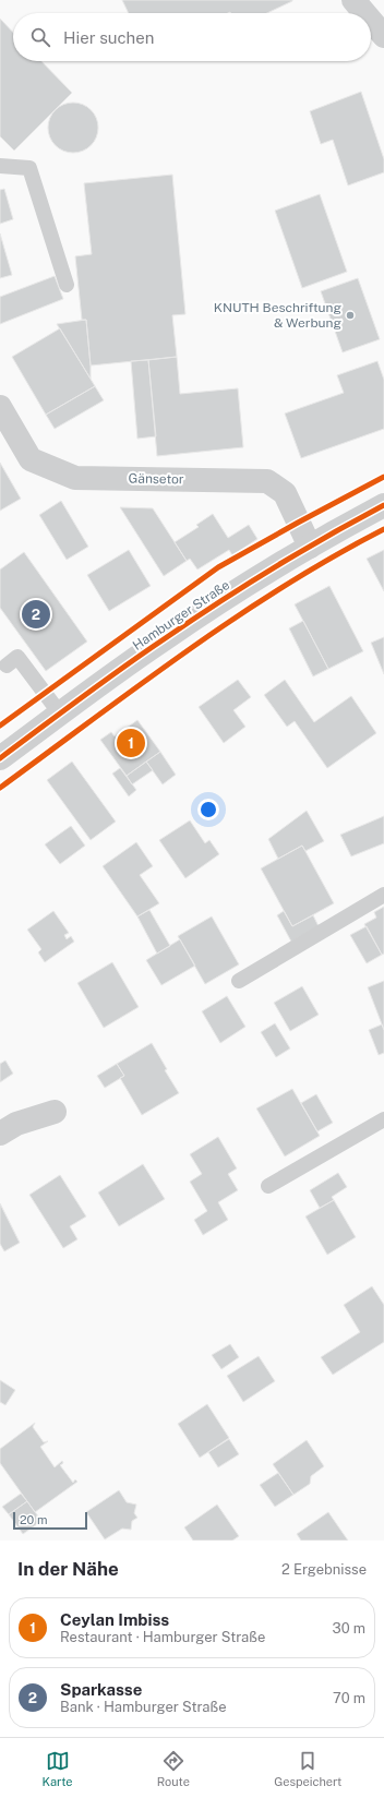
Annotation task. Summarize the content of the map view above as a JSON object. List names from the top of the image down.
{
  "streets": {
    "street": ["Gänsetor", "Hamburger Straße"]
  },
  "crossings": [
    ["Gänsetor", "Hamburger Straße"]
  ],
  "places": ["KNUTH Beschriftung & Werbung"],
  "scale_bar": "20 m",
  "page": {
    "search": "Hier suchen",
    "pins": ["2", "1"],
    "scale": "20 m",
    "heading": ["In der Nähe", "2 Ergebnisse"],
    "list": [
      {
        "mark": "1",
        "name": "Ceylan Imbiss",
        "note": "Restaurant · Hamburger Straße",
        "value": "30 m"
      },
      {
        "mark": "2",
        "name": "Sparkasse",
        "note": "Bank · Hamburger Straße",
        "value": "70 m"
      }
    ],
    "nav": ["Karte", "Route", "Gespeichert"]
  }
}
